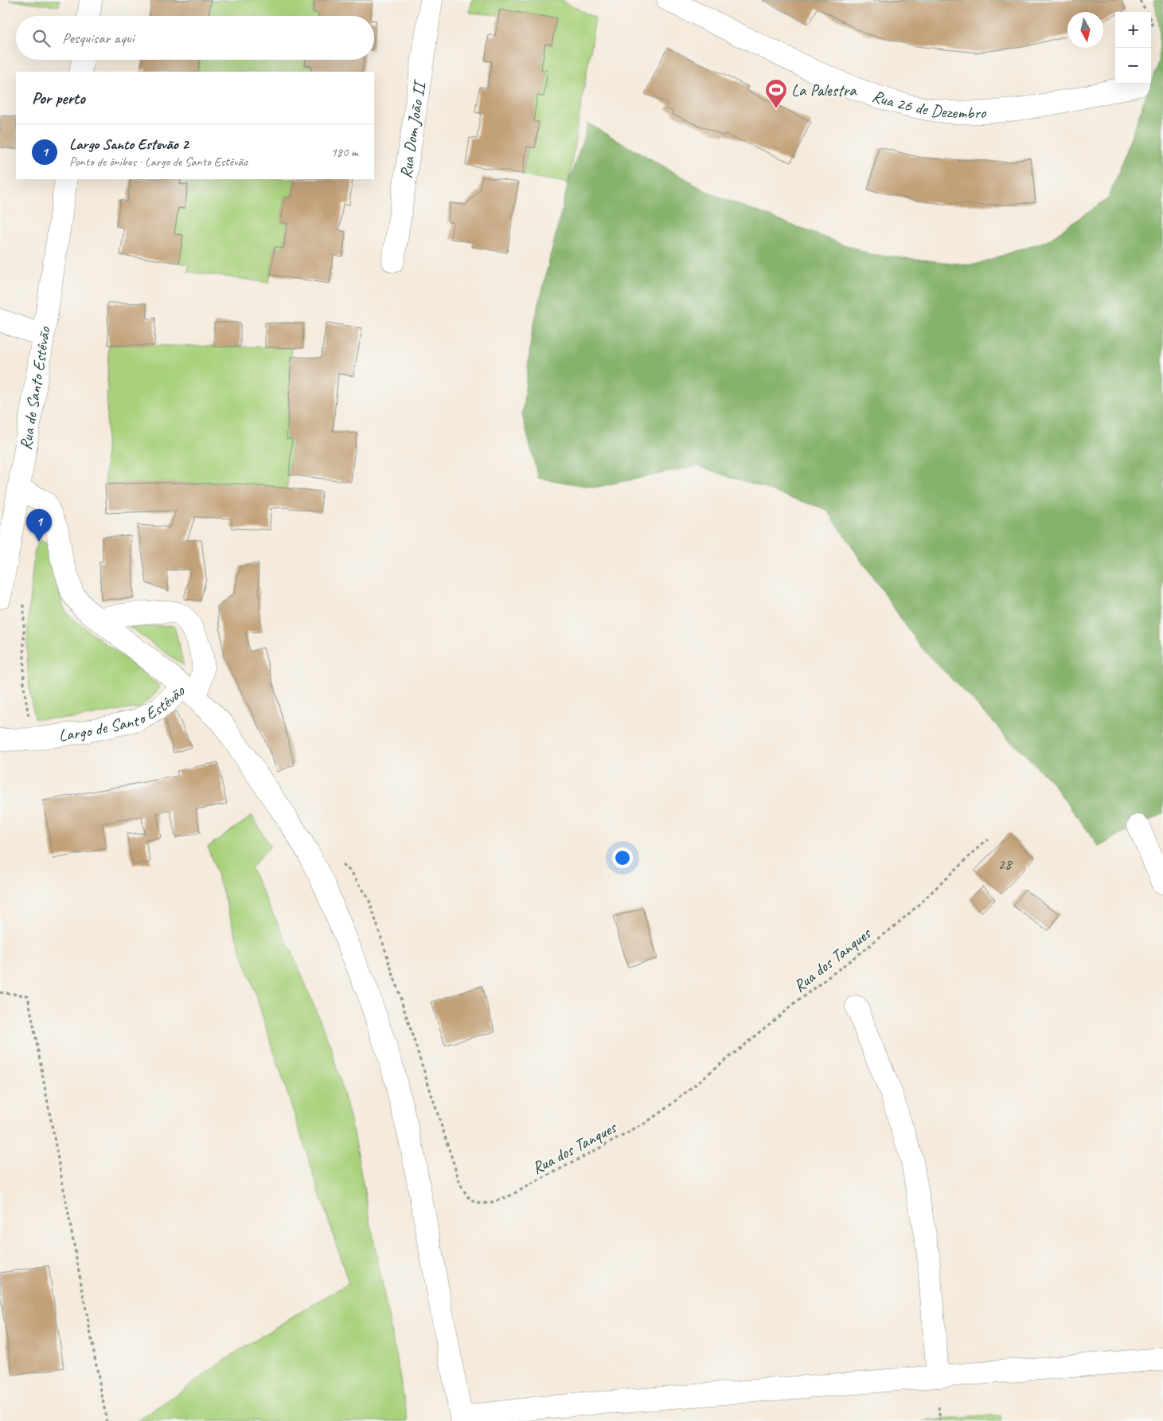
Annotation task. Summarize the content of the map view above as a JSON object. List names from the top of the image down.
{
  "streets": {
    "street": [
      "Rua 26 de Dezembro",
      "Rua Dom João II",
      "Rua de Santo Estêvão",
      "Largo de Santo Estêvão"
    ],
    "path": ["Rua dos Tanques"]
  },
  "crossings": [
    ["Rua de Santo Estêvão", "Largo de Santo Estêvão"]
  ],
  "places": {
    "sports": ["La Palestra"]
  },
  "house_numbers": ["28"],
  "north": "bottom",
  "page": {
    "map_buttons": ["+", "−"],
    "search": "Pesquisar aqui",
    "heading": "Por perto",
    "list": [
      {
        "mark": "1",
        "name": "Largo Santo Estevão 2",
        "note": "Ponto de ônibus · Largo de Santo Estêvão",
        "value": "180 m"
      }
    ],
    "pins": "1"
  }
}
